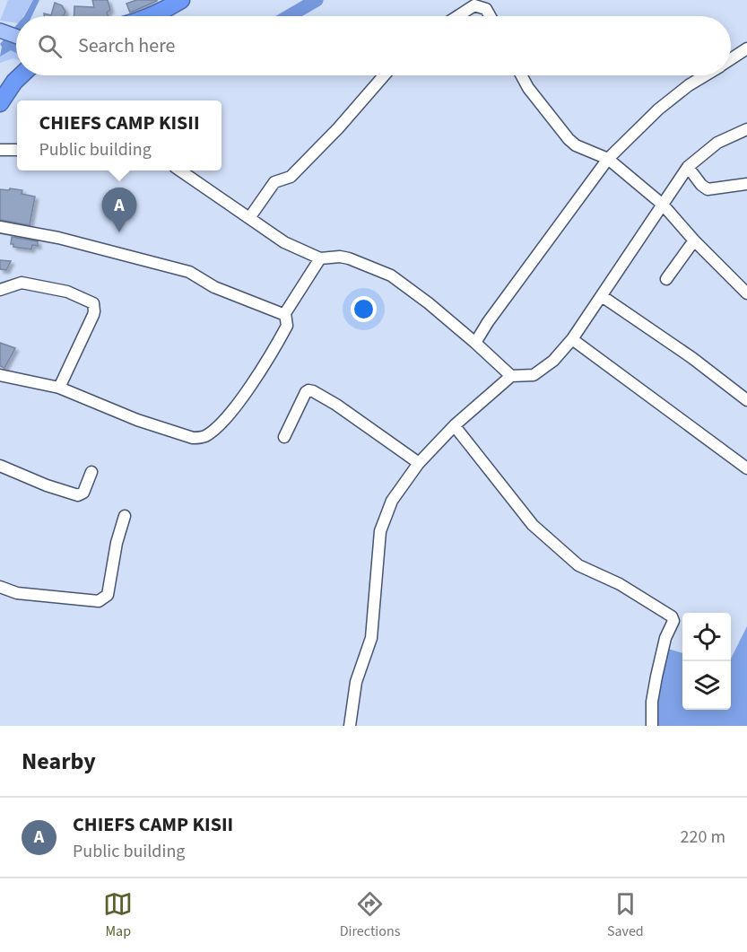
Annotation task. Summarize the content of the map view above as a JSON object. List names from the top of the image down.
{
  "page": {
    "search": "Search here",
    "popup": ["CHIEFS CAMP KISII", "Public building"],
    "pins": "A",
    "heading": "Nearby",
    "list": [
      {
        "mark": "A",
        "name": "CHIEFS CAMP KISII",
        "note": "Public building",
        "value": "220 m"
      }
    ],
    "nav": ["Map", "Directions", "Saved"]
  }
}
